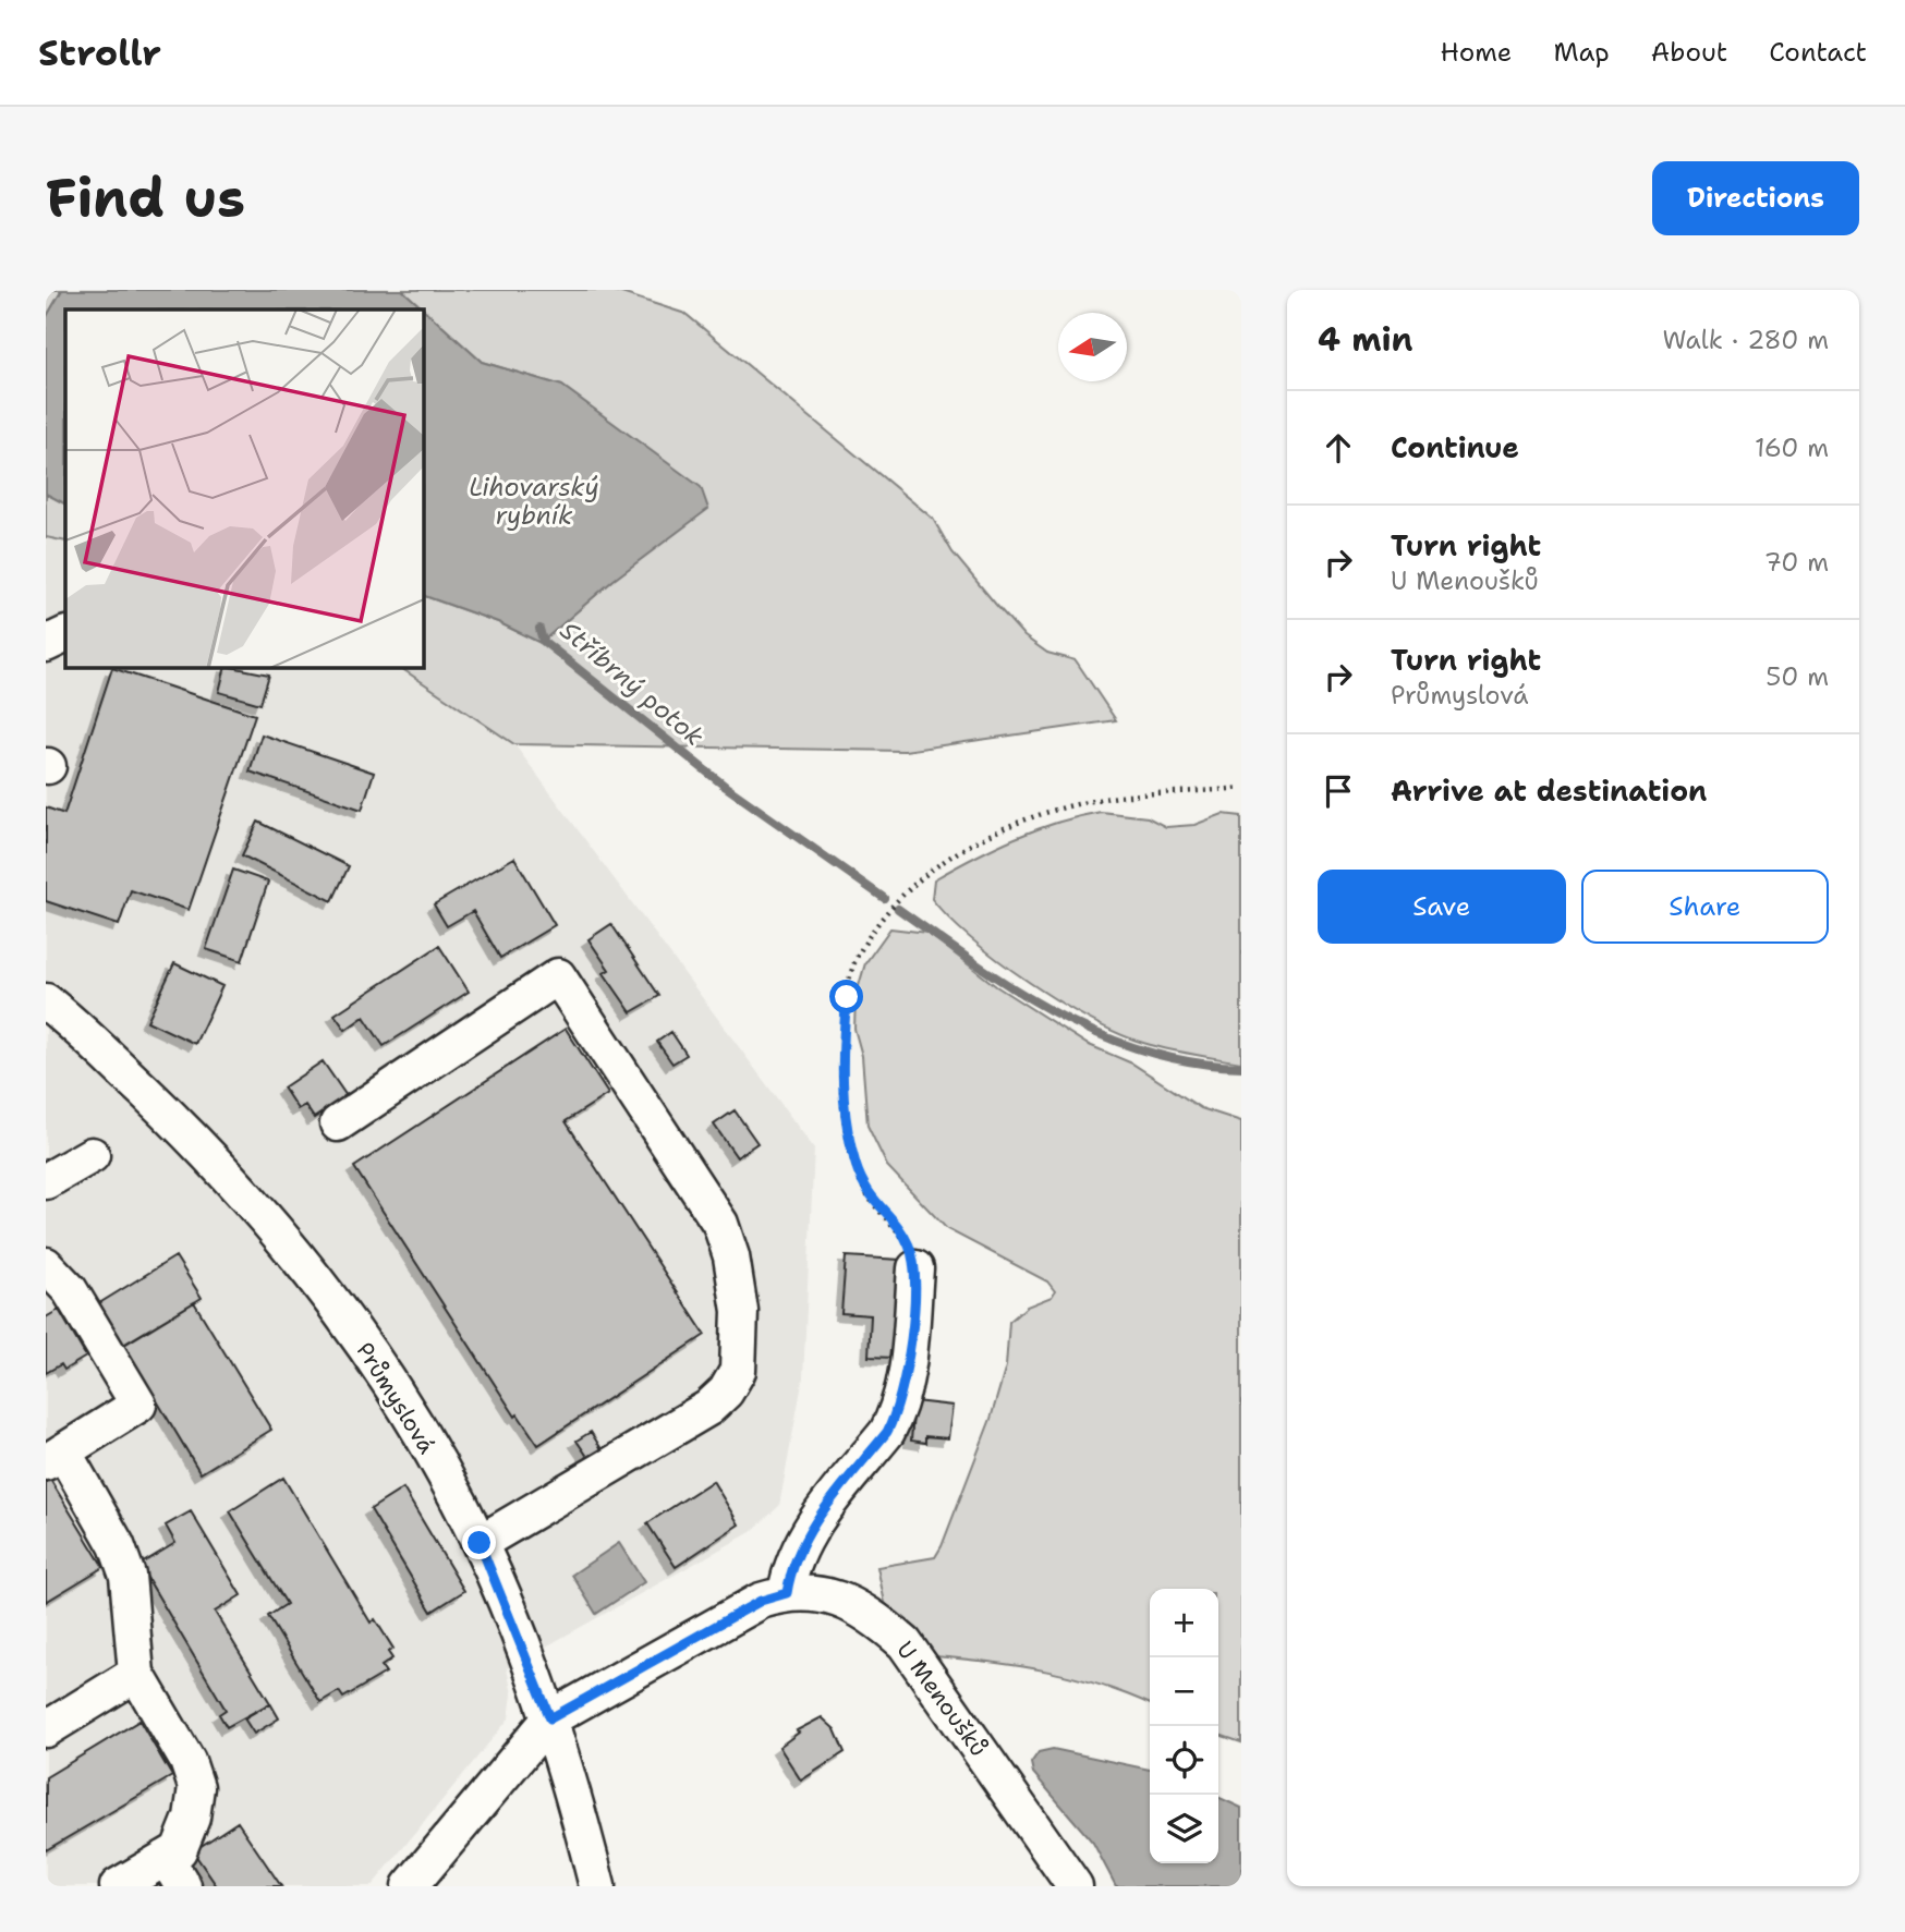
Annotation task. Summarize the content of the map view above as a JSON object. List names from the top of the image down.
{
  "streets": {
    "street": ["Průmyslová", "U Menoušků"]
  },
  "crossings": [
    ["Průmyslová", "U Menoušků"]
  ],
  "water": ["Lihovarský rybník", "Stříbrný potok"],
  "north": "left",
  "page": {
    "header": "Strollr",
    "nav": [
      "Home",
      "Map",
      "About",
      "Contact"
    ],
    "buttons": [
      "Directions",
      ["Save", "Share"]
    ],
    "title": "Find us",
    "heading": ["4 min", "Walk · 280 m"],
    "list": [
      ["Continue", "160 m"],
      ["Turn right", "U Menoušků", "70 m"],
      ["Turn right", "Průmyslová", "50 m"],
      "Arrive at destination"
    ],
    "map_buttons": ["+", "−"]
  }
}
